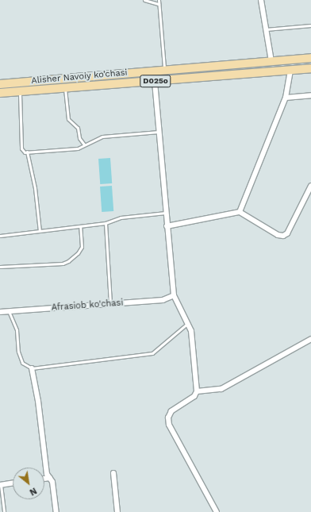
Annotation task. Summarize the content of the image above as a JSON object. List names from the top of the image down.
{
  "streets": {
    "main road": ["Alisher Navoiy ko’chasi", "D025o"],
    "street": ["Afrasiob ko'chasi"]
  },
  "north": "bottom right"
}
